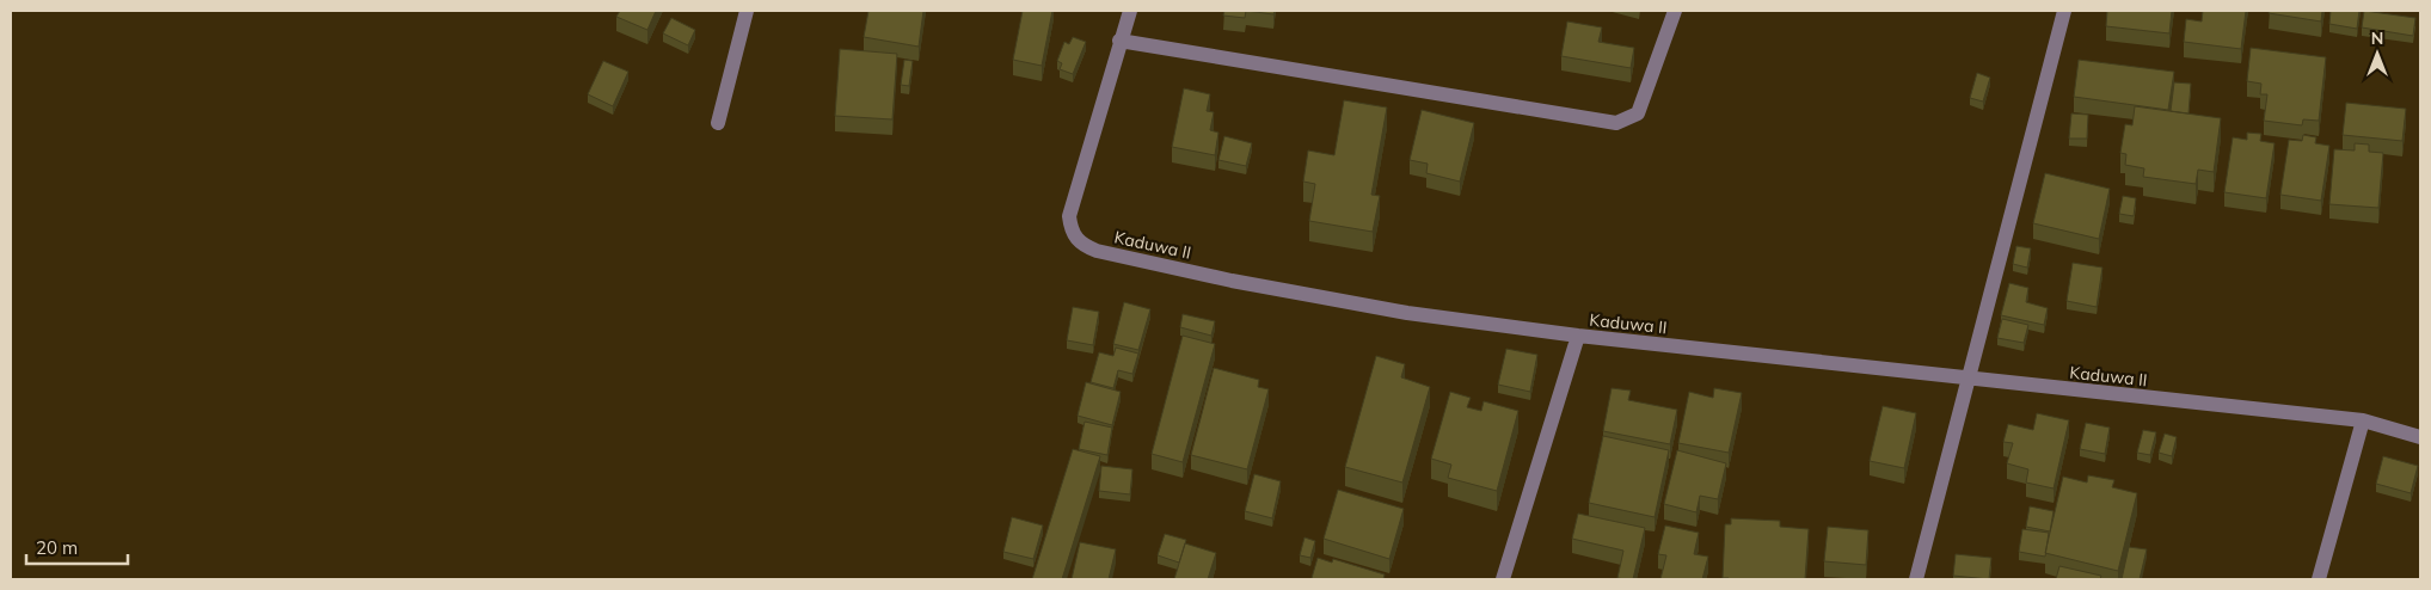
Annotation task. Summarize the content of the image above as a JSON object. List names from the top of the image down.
{
  "streets": {
    "street": ["Kaduwa II"]
  },
  "scale_bar": "20 m",
  "north": "top"
}
